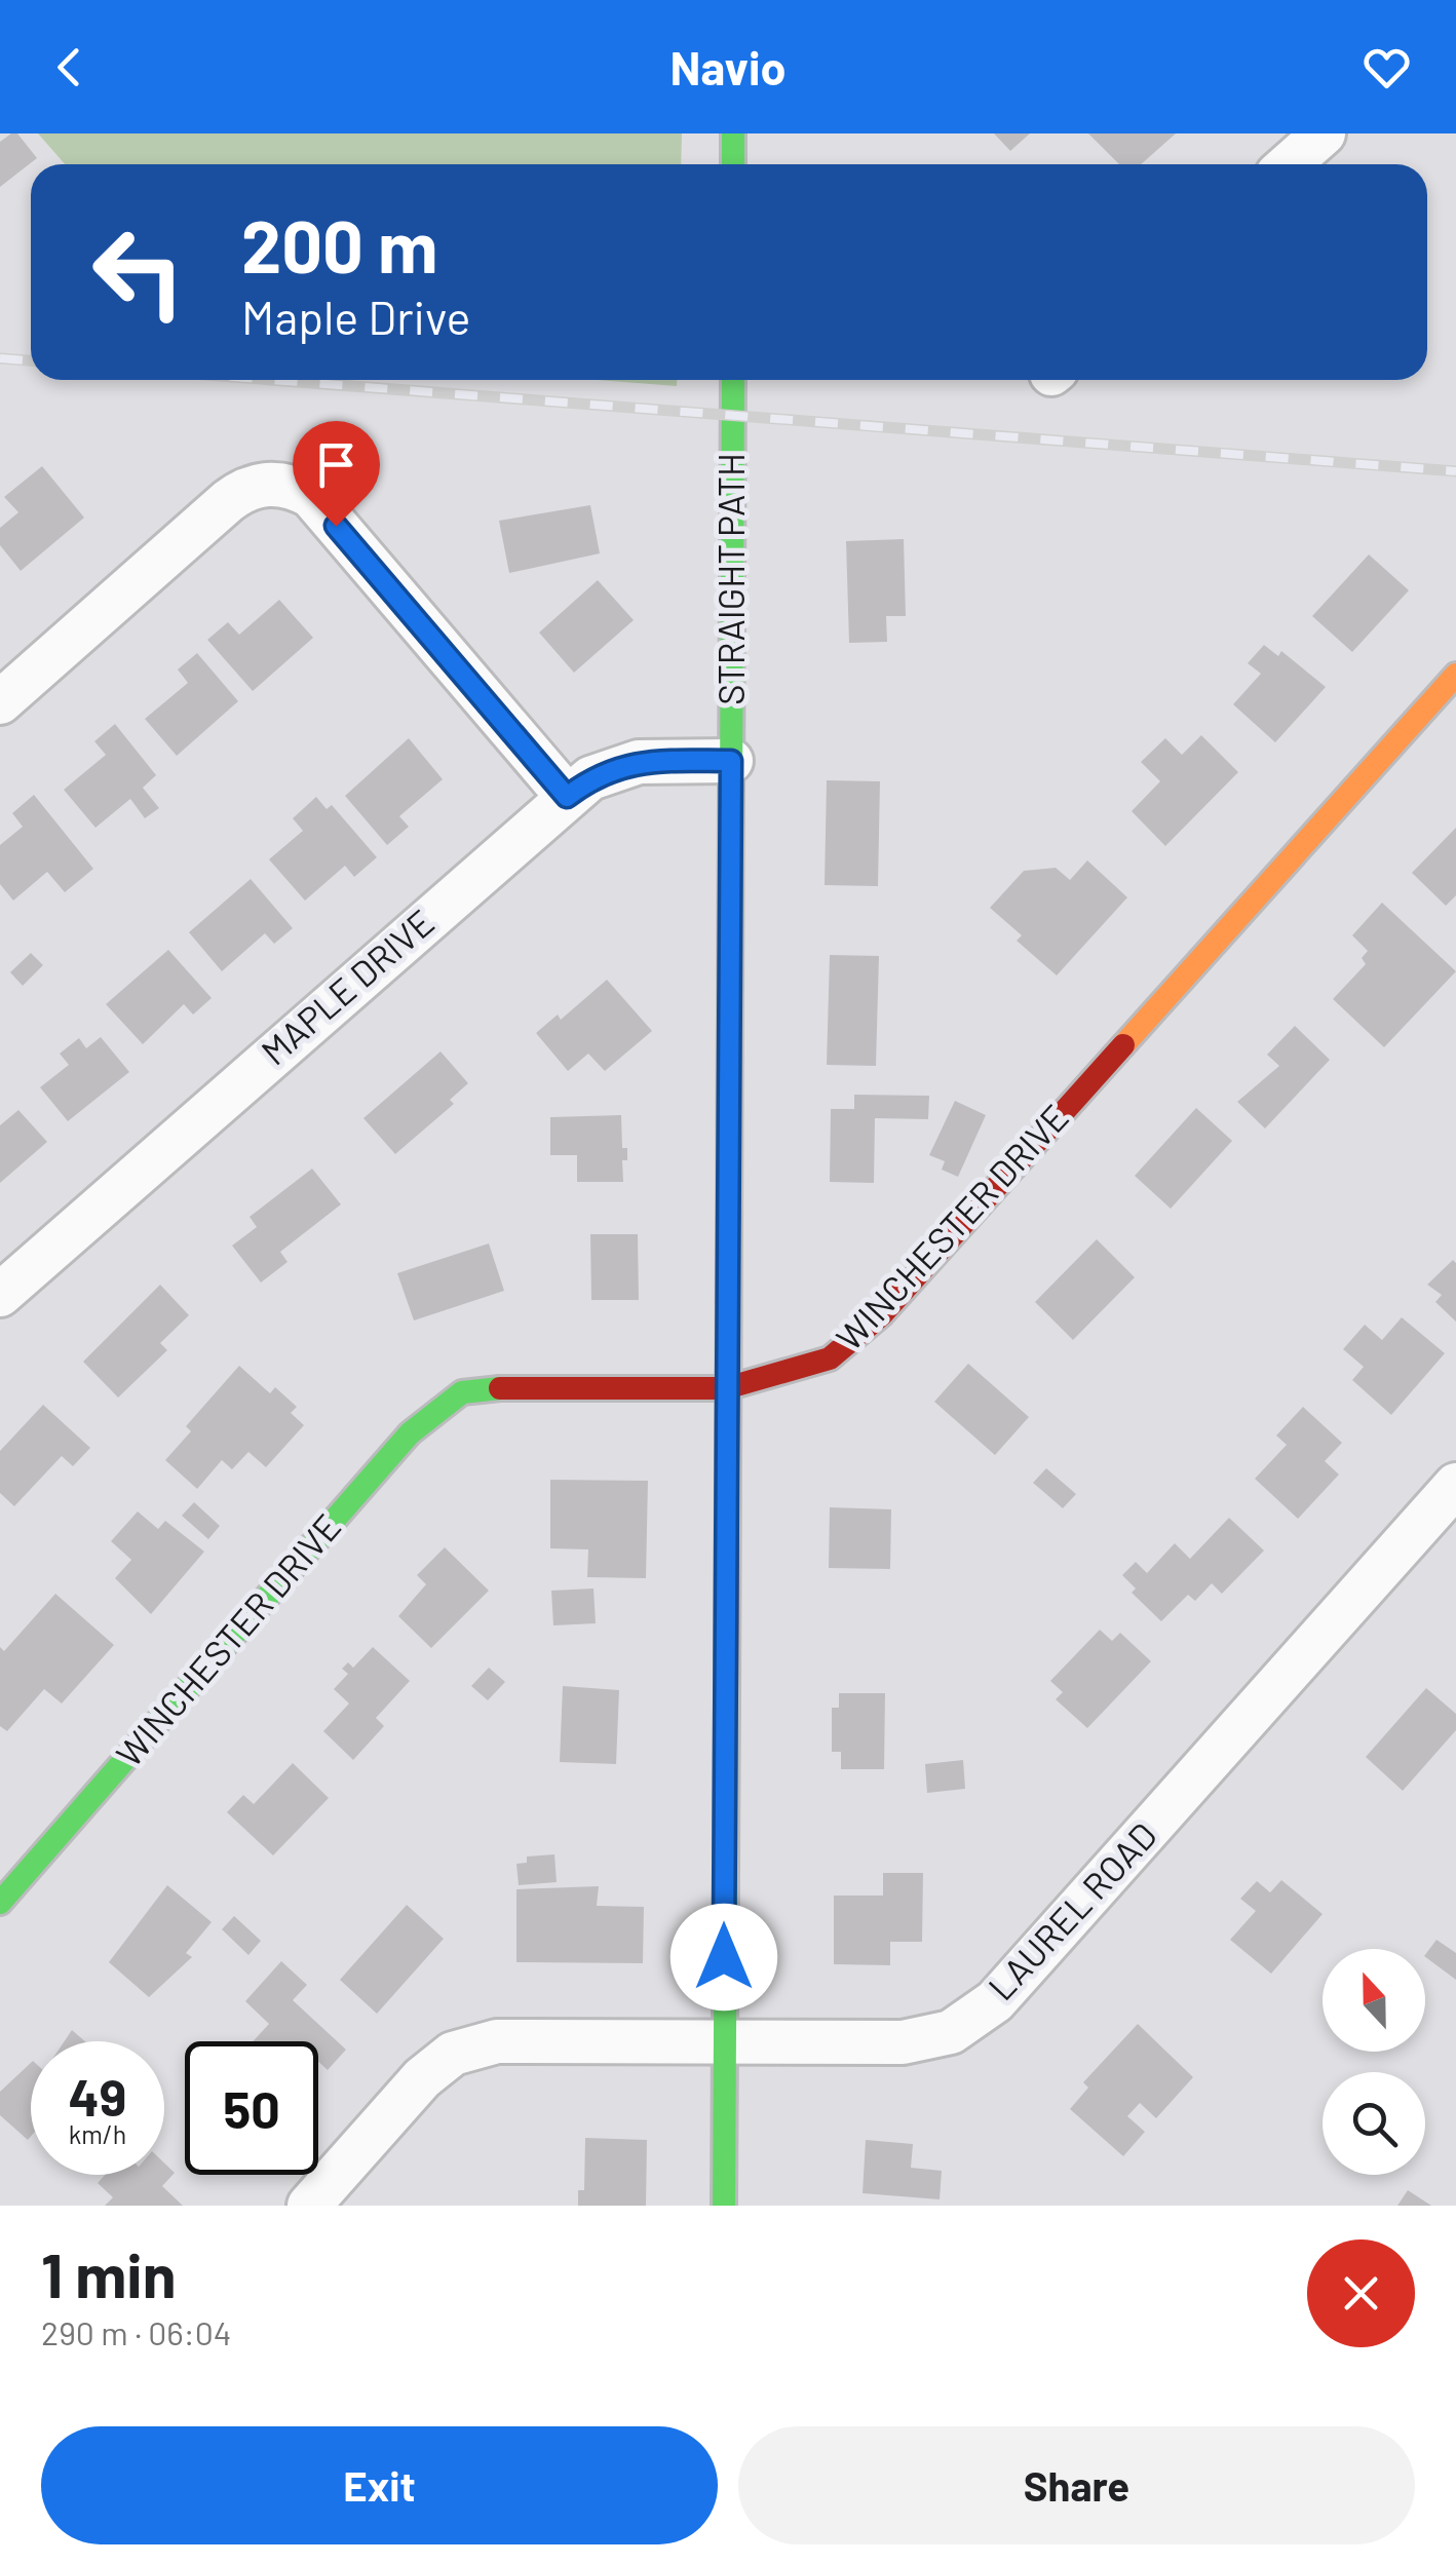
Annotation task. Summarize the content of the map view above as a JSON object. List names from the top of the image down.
{
  "streets": {
    "street": [
      "STRAIGHT PATH",
      "MAPLE DRIVE",
      "WINCHESTER DRIVE",
      "LAUREL ROAD"
    ]
  },
  "crossings": [
    ["STRAIGHT PATH", "MAPLE DRIVE"],
    ["STRAIGHT PATH", "WINCHESTER DRIVE"],
    ["STRAIGHT PATH", "LAUREL ROAD"]
  ],
  "north": "top",
  "page": {
    "header": "Navio",
    "turn": ["200 m", "Maple Drive"],
    "speed": "49 km/h",
    "limit": "50",
    "heading": ["1 min", "290 m · 06:04"],
    "buttons": ["Exit", "Share"]
  }
}
